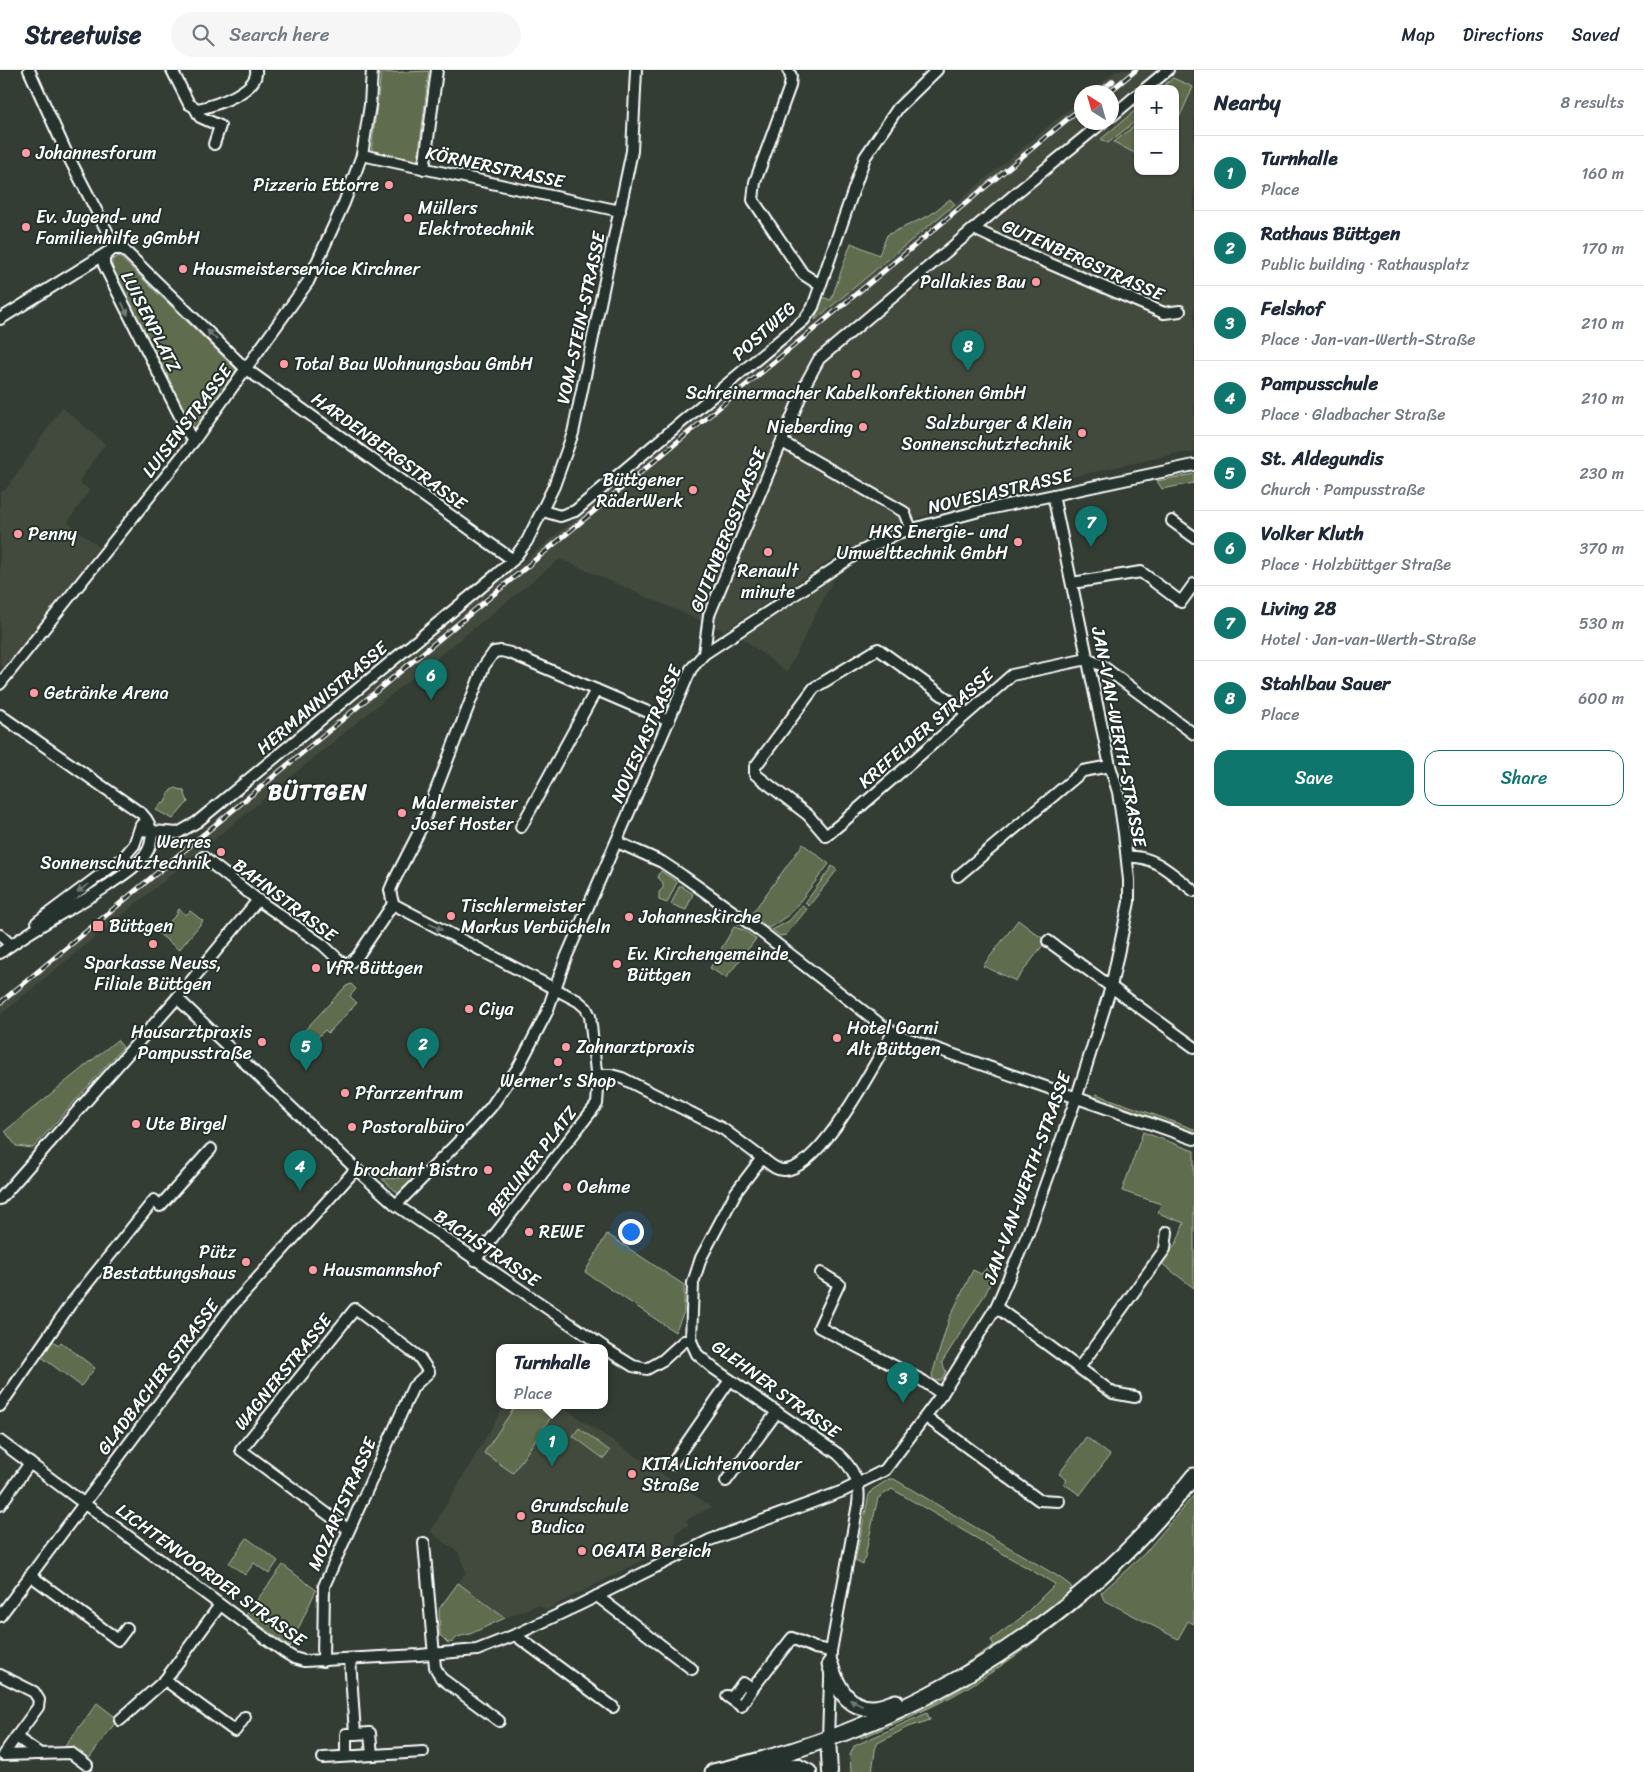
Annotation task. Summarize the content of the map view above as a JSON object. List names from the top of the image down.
{
  "streets": {
    "street": [
      "KÖRNERSTRASSE",
      "GUTENBERGSTRASSE",
      "VOM-STEIN-STRASSE",
      "LUISENPLATZ",
      "POSTWEG",
      "LUISENSTRASSE",
      "HARDENBERGSTRASSE",
      "NOVESIASTRASSE",
      "HERMANNISTRASSE",
      "KREFELDER STRASSE",
      "JAN-VAN-WERTH-STRASSE",
      "BAHNSTRASSE",
      "BERLINER PLATZ",
      "BACHSTRASSE",
      "WAGNERSTRASSE",
      "GLADBACHER STRASSE",
      "GLEHNER STRASSE",
      "MOZARTSTRASSE",
      "LICHTENVOORDER STRASSE"
    ]
  },
  "crossings": [
    ["KÖRNERSTRASSE", "VOM-STEIN-STRASSE"],
    ["KÖRNERSTRASSE", "LUISENSTRASSE"],
    ["GUTENBERGSTRASSE", "NOVESIASTRASSE"],
    ["VOM-STEIN-STRASSE", "POSTWEG"],
    ["VOM-STEIN-STRASSE", "HARDENBERGSTRASSE"],
    ["VOM-STEIN-STRASSE", "HERMANNISTRASSE"],
    ["LUISENPLATZ", "LUISENSTRASSE"],
    ["LUISENPLATZ", "HARDENBERGSTRASSE"],
    ["LUISENSTRASSE", "HARDENBERGSTRASSE"],
    ["HARDENBERGSTRASSE", "HERMANNISTRASSE"],
    ["NOVESIASTRASSE", "JAN-VAN-WERTH-STRASSE"],
    ["NOVESIASTRASSE", "BACHSTRASSE"],
    ["KREFELDER STRASSE", "JAN-VAN-WERTH-STRASSE"],
    ["JAN-VAN-WERTH-STRASSE", "GLEHNER STRASSE"],
    ["JAN-VAN-WERTH-STRASSE", "LICHTENVOORDER STRASSE"],
    ["BERLINER PLATZ", "BACHSTRASSE"],
    ["BACHSTRASSE", "GLADBACHER STRASSE"],
    ["BACHSTRASSE", "GLEHNER STRASSE"],
    ["WAGNERSTRASSE", "MOZARTSTRASSE"],
    ["GLADBACHER STRASSE", "LICHTENVOORDER STRASSE"],
    ["GLEHNER STRASSE", "LICHTENVOORDER STRASSE"],
    ["MOZARTSTRASSE", "LICHTENVOORDER STRASSE"]
  ],
  "districts": ["BÜTTGEN"],
  "places": {
    "other": [
      "Johannesforum",
      "Pizzeria Ettorre",
      "Müllers Elektrotechnik",
      "Ev. Jugend- und Familienhilfe gGmbH",
      "Hausmeisterservice Kirchner",
      "Pallakies Bau",
      "Total Bau Wohnungsbau GmbH",
      "Schreinermacher Kabelkonfektionen GmbH",
      "Nieberding",
      "Salzburger & Klein Sonnenschutztechnik",
      "Büttgener RäderWerk",
      "Penny",
      "HKS Energie- und Umwelttechnik GmbH",
      "Renault minute",
      "Getränke Arena",
      "Malermeister Josef Hoster",
      "Werres Sonnenschutztechnik",
      "Tischlermeister Markus Verbücheln",
      "Johanneskirche",
      "Sparkasse Neuss, Filiale Büttgen",
      "Ev. Kirchengemeinde Büttgen",
      "VfR Büttgen",
      "Ciya",
      "Hotel Garni Alt Büttgen",
      "Hausarztpraxis Pampusstraße",
      "Zahnarztpraxis",
      "Werner's Shop",
      "Pfarrzentrum",
      "Ute Birgel",
      "Pastoralbüro",
      "brochant Bistro",
      "Oehme",
      "REWE",
      "Pütz Bestattungshaus",
      "Hausmannshof",
      "KITA Lichtenvoorder Straße",
      "Grundschule Budica",
      "OGATA Bereich"
    ],
    "transit": ["Büttgen"]
  },
  "north": "top left",
  "page": {
    "header": "Streetwise",
    "search": "Search here",
    "nav": ["Map", "Directions", "Saved"],
    "heading": ["Nearby", "8 results"],
    "map_buttons": ["+", "−"],
    "list": [
      {
        "mark": "1",
        "name": "Turnhalle",
        "note": "Place",
        "value": "160 m"
      },
      {
        "mark": "2",
        "name": "Rathaus Büttgen",
        "note": "Public building · Rathausplatz",
        "value": "170 m"
      },
      {
        "mark": "3",
        "name": "Felshof",
        "note": "Place · Jan-van-Werth-Straße",
        "value": "210 m"
      },
      {
        "mark": "4",
        "name": "Pampusschule",
        "note": "Place · Gladbacher Straße",
        "value": "210 m"
      },
      {
        "mark": "5",
        "name": "St. Aldegundis",
        "note": "Church · Pampusstraße",
        "value": "230 m"
      },
      {
        "mark": "6",
        "name": "Volker Kluth",
        "note": "Place · Holzbüttger Straße",
        "value": "370 m"
      },
      {
        "mark": "7",
        "name": "Living 28",
        "note": "Hotel · Jan-van-Werth-Straße",
        "value": "530 m"
      },
      {
        "mark": "8",
        "name": "Stahlbau Sauer",
        "note": "Place",
        "value": "600 m"
      }
    ],
    "pins": [
      "8",
      "7",
      "6",
      "2",
      "5",
      "4",
      "3",
      "1"
    ],
    "buttons": ["Save", "Share"],
    "popup": ["Turnhalle", "Place"]
  }
}
